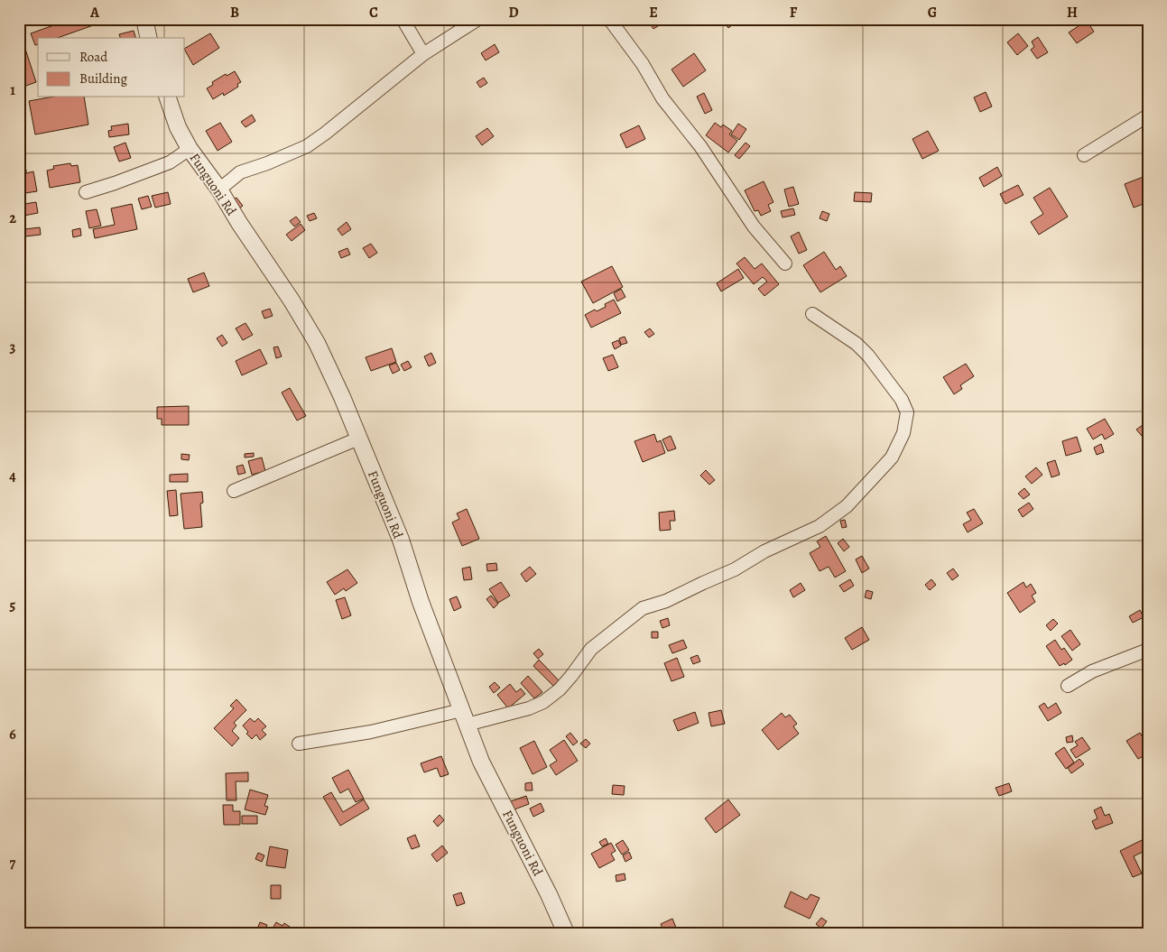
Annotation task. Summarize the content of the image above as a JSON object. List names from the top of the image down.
{
  "streets": {
    "street": ["Funguoni Rd"]
  },
  "legend": ["Road", "Building"],
  "grid": {
    "columns": [
      "A",
      "B",
      "C",
      "D",
      "E",
      "F",
      "G",
      "H"
    ],
    "rows": [
      "1",
      "2",
      "3",
      "4",
      "5",
      "6",
      "7"
    ]
  }
}
